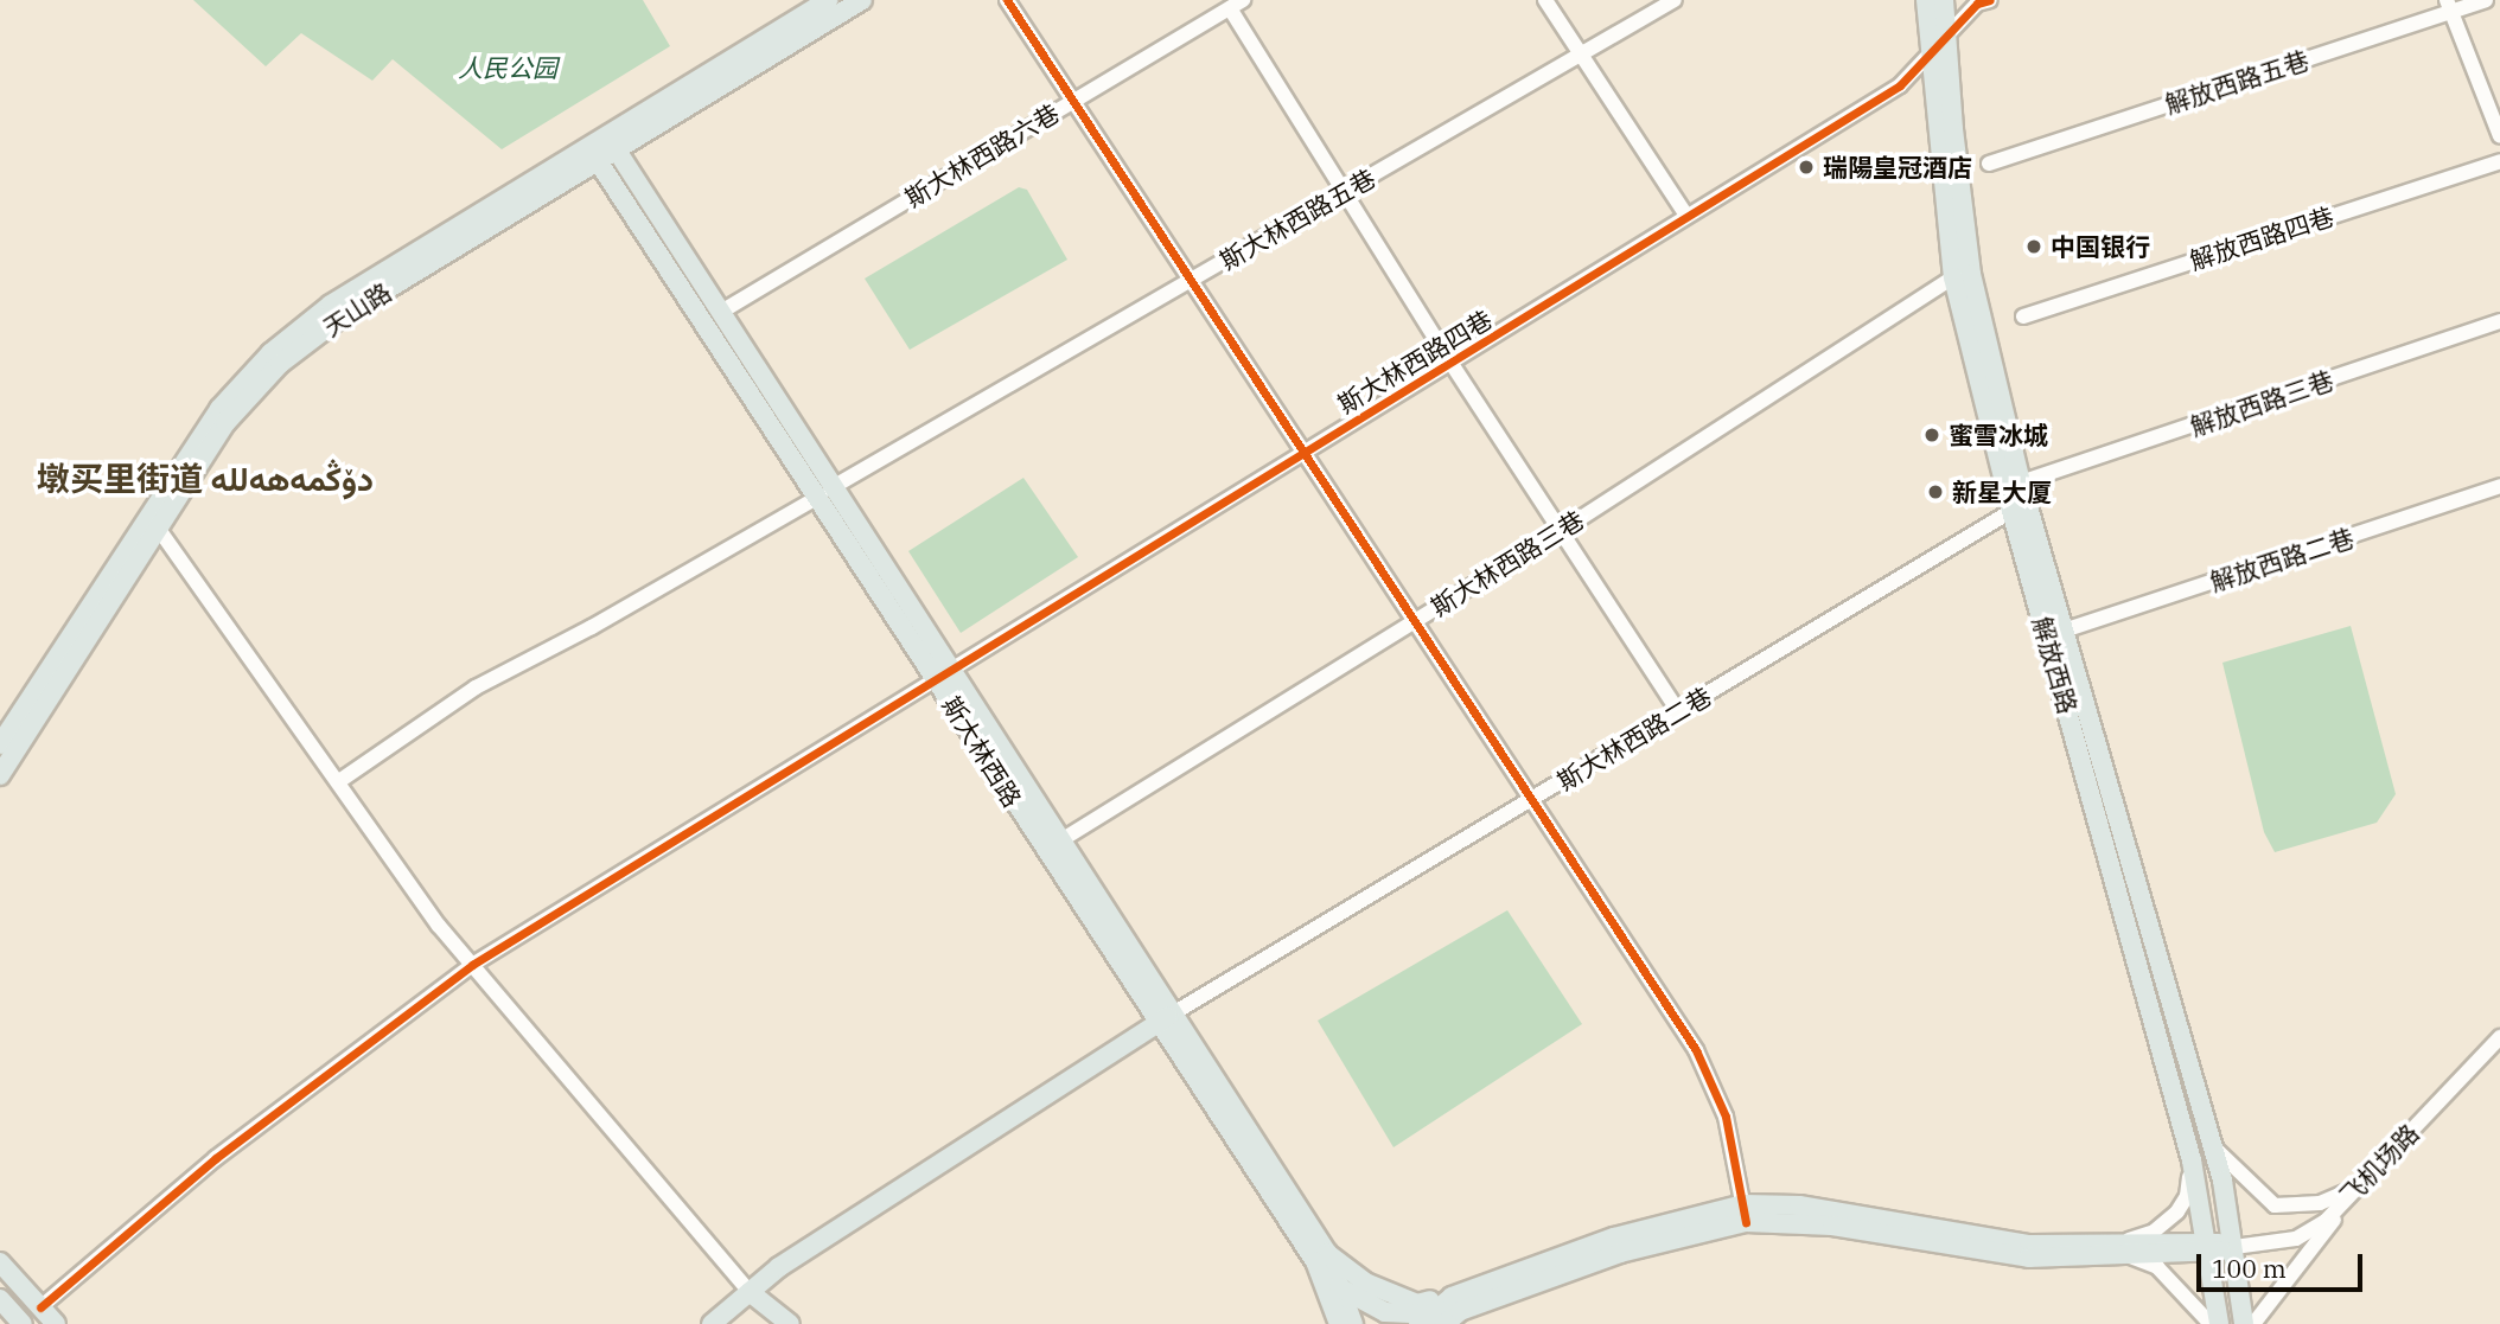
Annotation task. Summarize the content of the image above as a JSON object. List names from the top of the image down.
{
  "streets": {
    "main road": ["天山路", "解放西路", "斯大林西路"],
    "street": [
      "解放西路五巷",
      "斯大林西路六巷",
      "斯大林西路五巷",
      "解放西路四巷",
      "斯大林西路四巷",
      "解放西路三巷",
      "解放西路二巷",
      "斯大林西路三巷",
      "斯大林西路二巷",
      "飞机场路"
    ]
  },
  "crossings": [
    ["斯大林西路六巷", "斯大林西路"],
    ["斯大林西路五巷", "斯大林西路"],
    ["天山路", "斯大林西路"],
    ["斯大林西路四巷", "解放西路"],
    ["斯大林西路四巷", "斯大林西路"],
    ["解放西路三巷", "解放西路"],
    ["解放西路二巷", "解放西路"],
    ["斯大林西路三巷", "解放西路"],
    ["斯大林西路三巷", "斯大林西路"],
    ["解放西路", "斯大林西路二巷"],
    ["解放西路", "飞机场路"],
    ["斯大林西路二巷", "斯大林西路"]
  ],
  "districts": ["墩买里街道 دۆڭمەھەللە"],
  "parks": ["人民公园"],
  "places": [
    "瑞陽皇冠酒店",
    "中国银行",
    "蜜雪冰城",
    "新星大厦"
  ],
  "scale_bar": "100 m"
}
